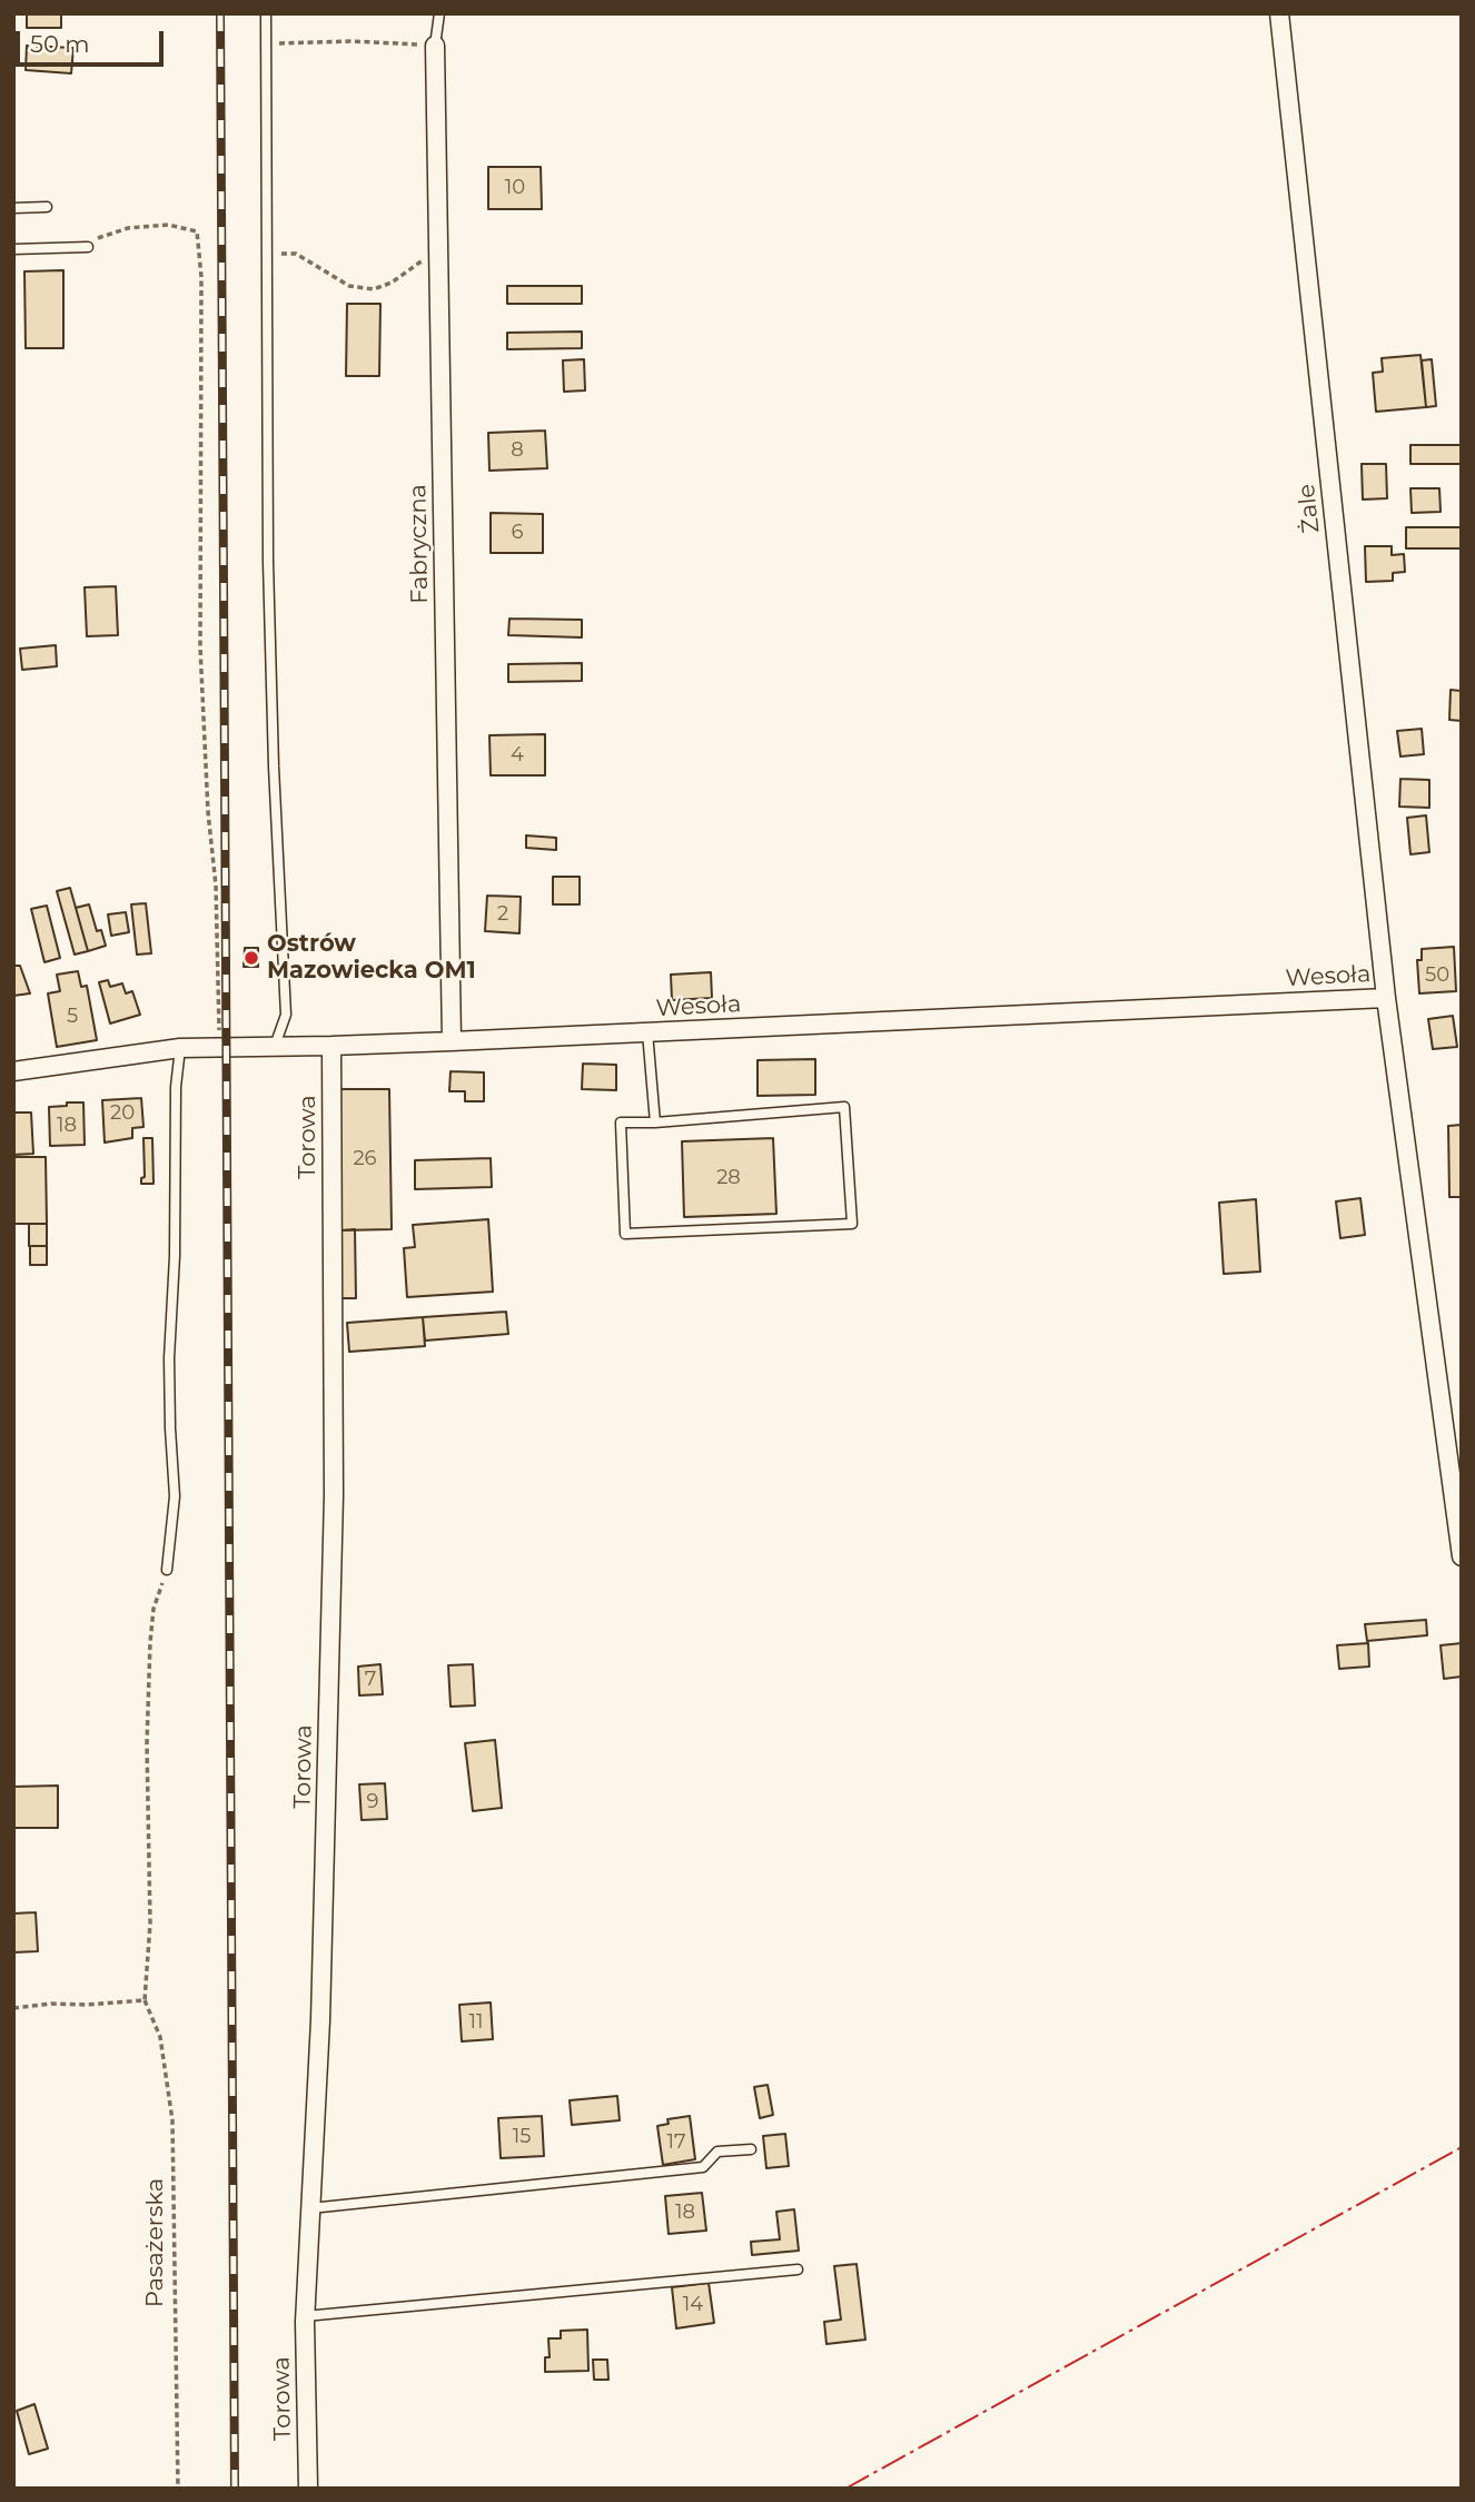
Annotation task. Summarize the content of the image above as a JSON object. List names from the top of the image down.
{
  "streets": {
    "street": [
      "Żale",
      "Fabryczna",
      "Wesoła",
      "Torowa"
    ],
    "path": ["Pasażerska"]
  },
  "crossings": [
    ["Żale", "Wesoła"],
    ["Fabryczna", "Wesoła"],
    ["Wesoła", "Torowa"]
  ],
  "places": ["Ostrów Mazowiecka OM1"],
  "house_numbers": [
    "10",
    "8",
    "6",
    "4",
    "2",
    "50",
    "5",
    "20",
    "18",
    "26",
    "28",
    "7",
    "9",
    "11",
    "15",
    "17",
    "18",
    "14"
  ],
  "scale_bar": "50 m"
}
